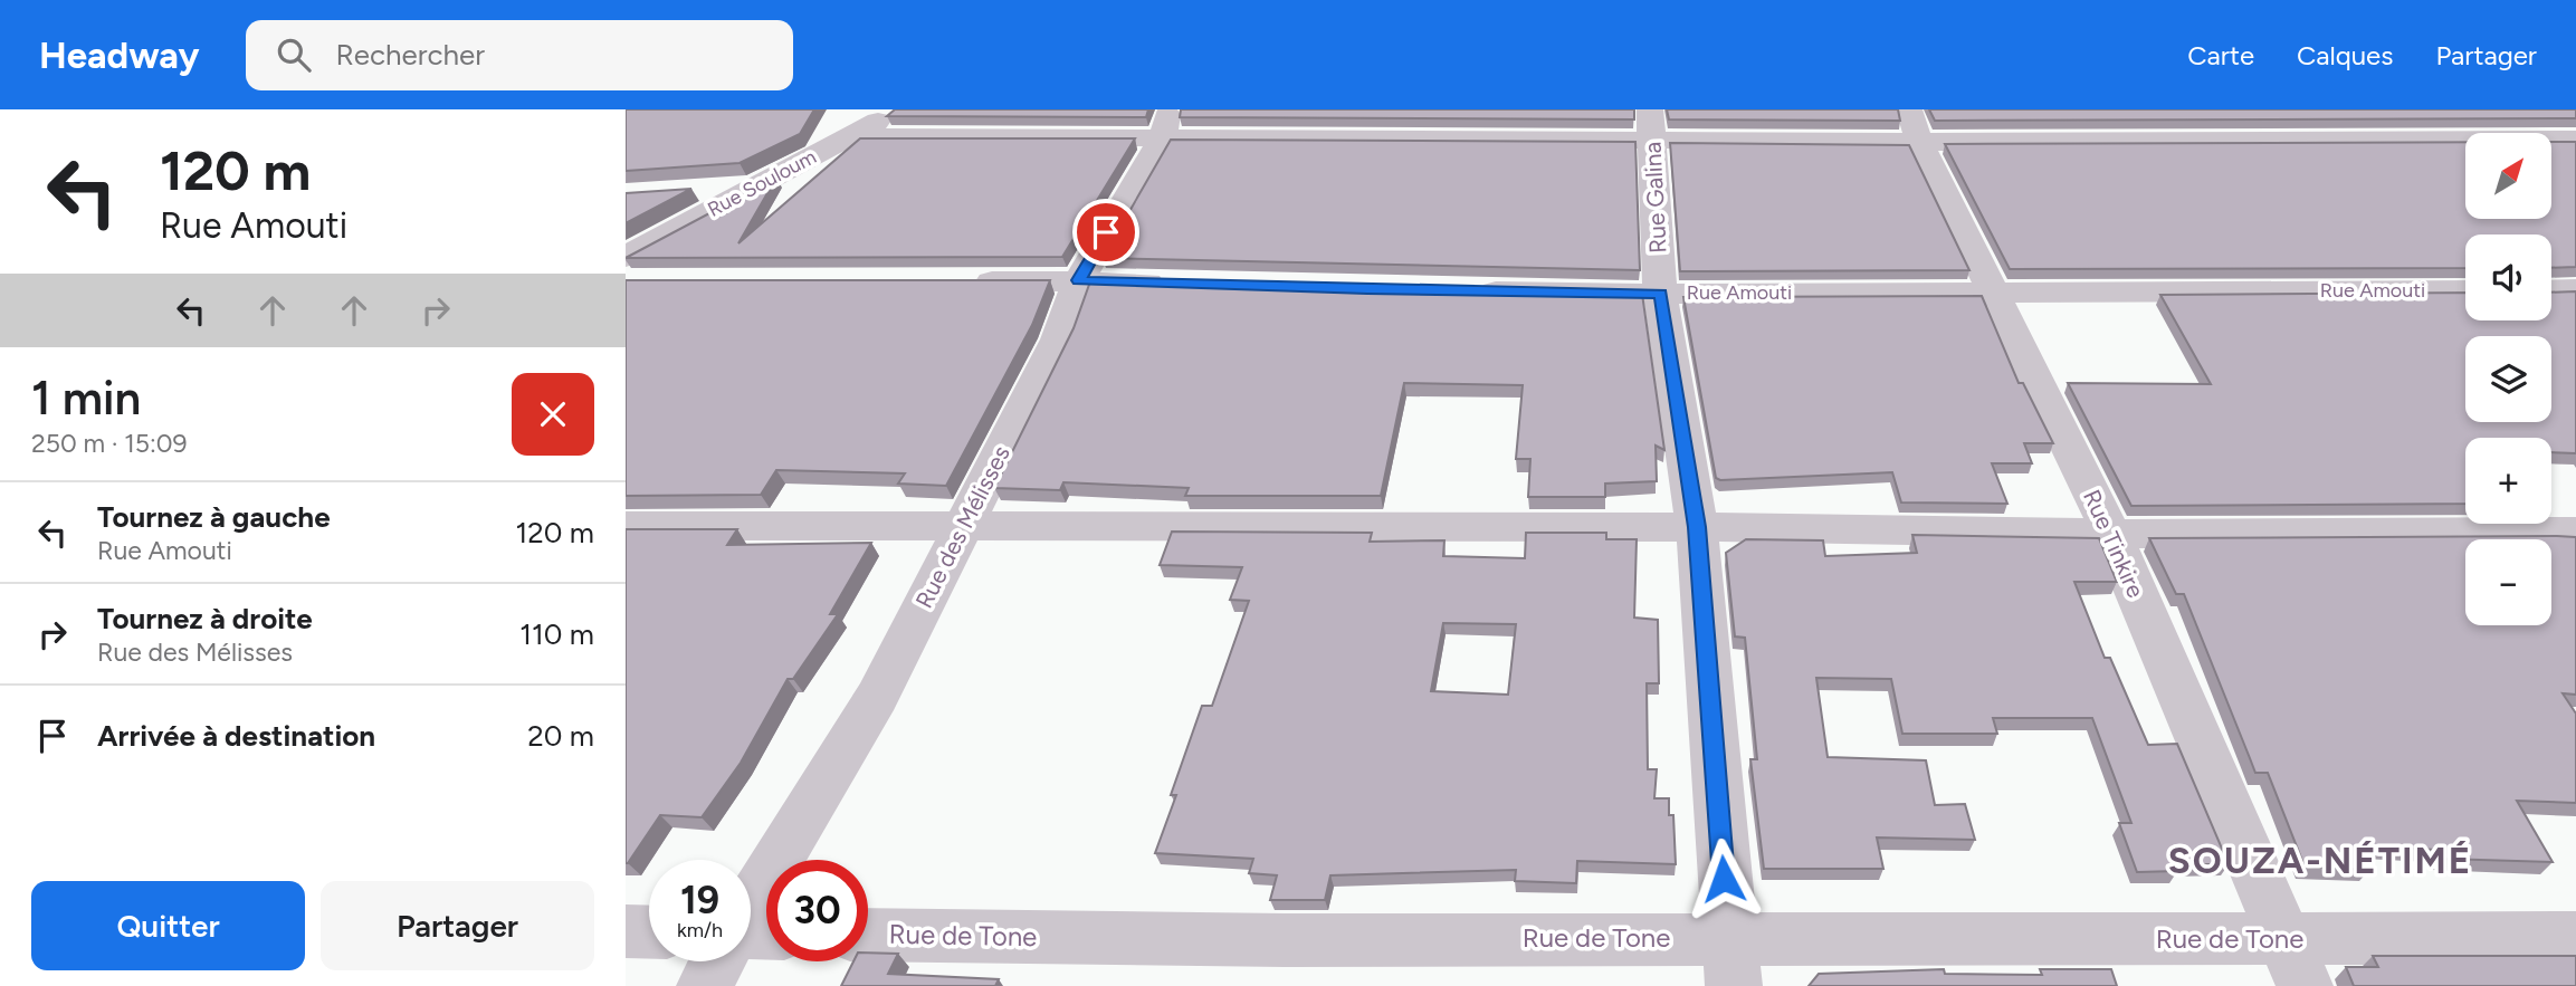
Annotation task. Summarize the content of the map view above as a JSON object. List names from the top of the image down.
{
  "streets": {
    "street": [
      "Rue Souloum",
      "Rue Galina",
      "Rue Amouti",
      "Rue des Mélisses",
      "Rue Tinkire",
      "Rue de Tone"
    ]
  },
  "crossings": [
    ["Rue Galina", "Rue Amouti"],
    ["Rue Galina", "Rue de Tone"],
    ["Rue Amouti", "Rue Tinkire"],
    ["Rue Tinkire", "Rue de Tone"]
  ],
  "districts": ["SOUZA-NÉTIMÉ"],
  "north": "top right",
  "page": {
    "header": "Headway",
    "search": "Rechercher",
    "nav": ["Carte", "Calques", "Partager"],
    "turn": ["120 m", "Rue Amouti"],
    "map_buttons": ["+", "−"],
    "heading": ["1 min", "250 m · 15:09"],
    "list": [
      {
        "name": "Tournez à gauche",
        "note": "Rue Amouti",
        "value": "120 m"
      },
      {
        "name": "Tournez à droite",
        "note": "Rue des Mélisses",
        "value": "110 m"
      },
      {
        "name": "Arrivée à destination",
        "value": "20 m"
      }
    ],
    "speed": "19 km/h",
    "limit": "30",
    "buttons": ["Quitter", "Partager"]
  }
}
